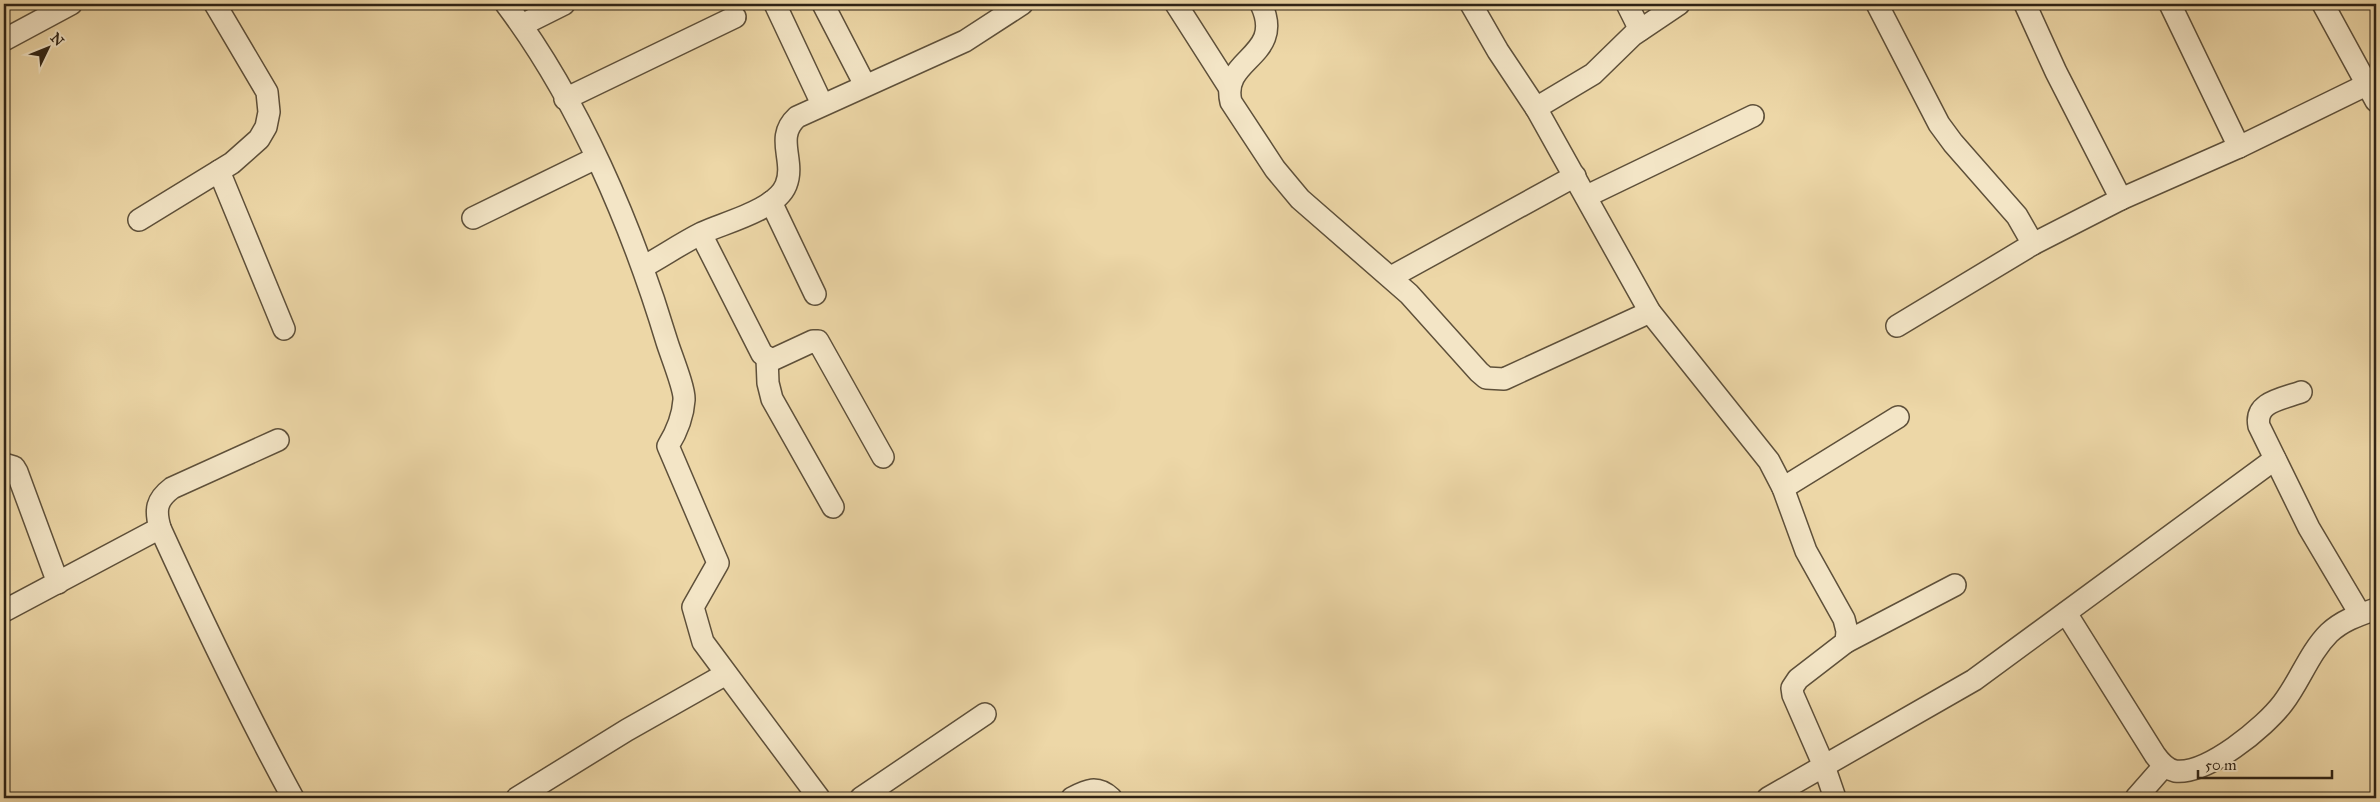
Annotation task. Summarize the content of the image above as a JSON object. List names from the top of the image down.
{
  "scale_bar": "50 m",
  "north": "top right"
}
